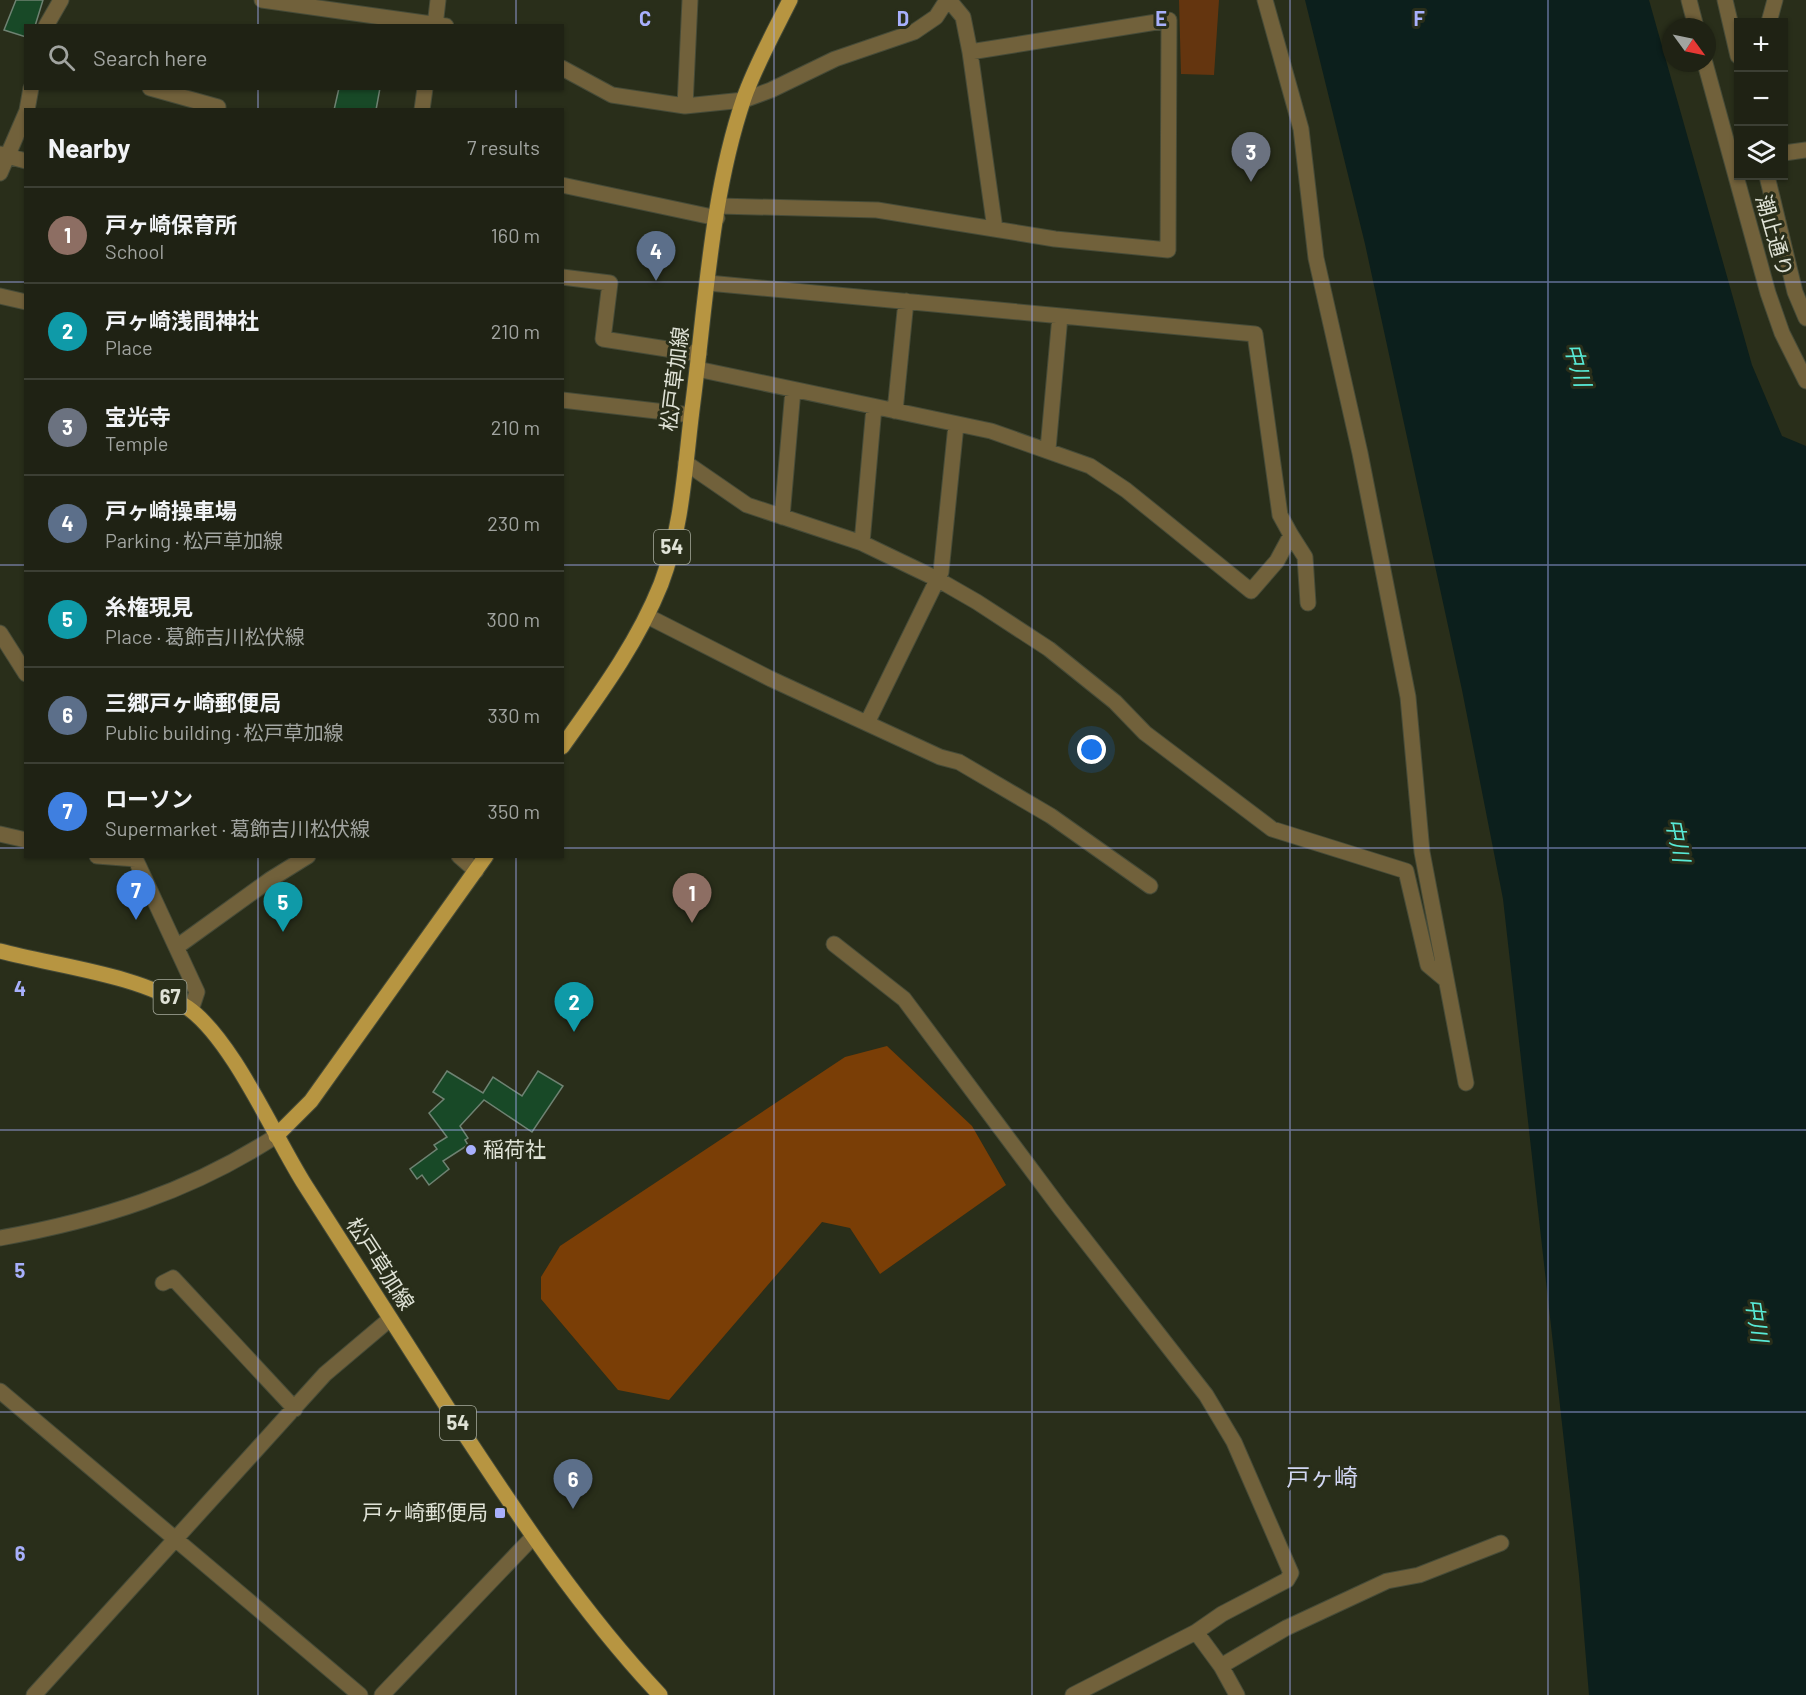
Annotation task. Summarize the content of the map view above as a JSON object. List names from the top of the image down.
{
  "streets": {
    "main road": ["松戸草加線", "54", "67"],
    "street": ["潮止通り"]
  },
  "crossings": [
    ["松戸草加線", "67"]
  ],
  "districts": ["戸ヶ崎"],
  "water": ["中川"],
  "places": {
    "other": ["稲荷社"],
    "transit": ["戸ヶ崎郵便局"]
  },
  "north": "bottom right",
  "page": {
    "map_buttons": ["+", "−"],
    "search": "Search here",
    "heading": ["Nearby", "7 results"],
    "pins": [
      "3",
      "4",
      "7",
      "1",
      "5",
      "2",
      "6"
    ],
    "list": [
      {
        "mark": "1",
        "name": "戸ヶ崎保育所",
        "note": "School",
        "value": "160 m"
      },
      {
        "mark": "2",
        "name": "戸ヶ崎浅間神社",
        "note": "Place",
        "value": "210 m"
      },
      {
        "mark": "3",
        "name": "宝光寺",
        "note": "Temple",
        "value": "210 m"
      },
      {
        "mark": "4",
        "name": "戸ヶ崎操車場",
        "note": "Parking · 松戸草加線",
        "value": "230 m"
      },
      {
        "mark": "5",
        "name": "糸権現見",
        "note": "Place · 葛飾吉川松伏線",
        "value": "300 m"
      },
      {
        "mark": "6",
        "name": "三郷戸ヶ崎郵便局",
        "note": "Public building · 松戸草加線",
        "value": "330 m"
      },
      {
        "mark": "7",
        "name": "ローソン",
        "note": "Supermarket · 葛飾吉川松伏線",
        "value": "350 m"
      }
    ]
  },
  "grid": {
    "columns": [
      "C",
      "D",
      "E",
      "F"
    ],
    "rows": ["4", "5", "6"]
  }
}
